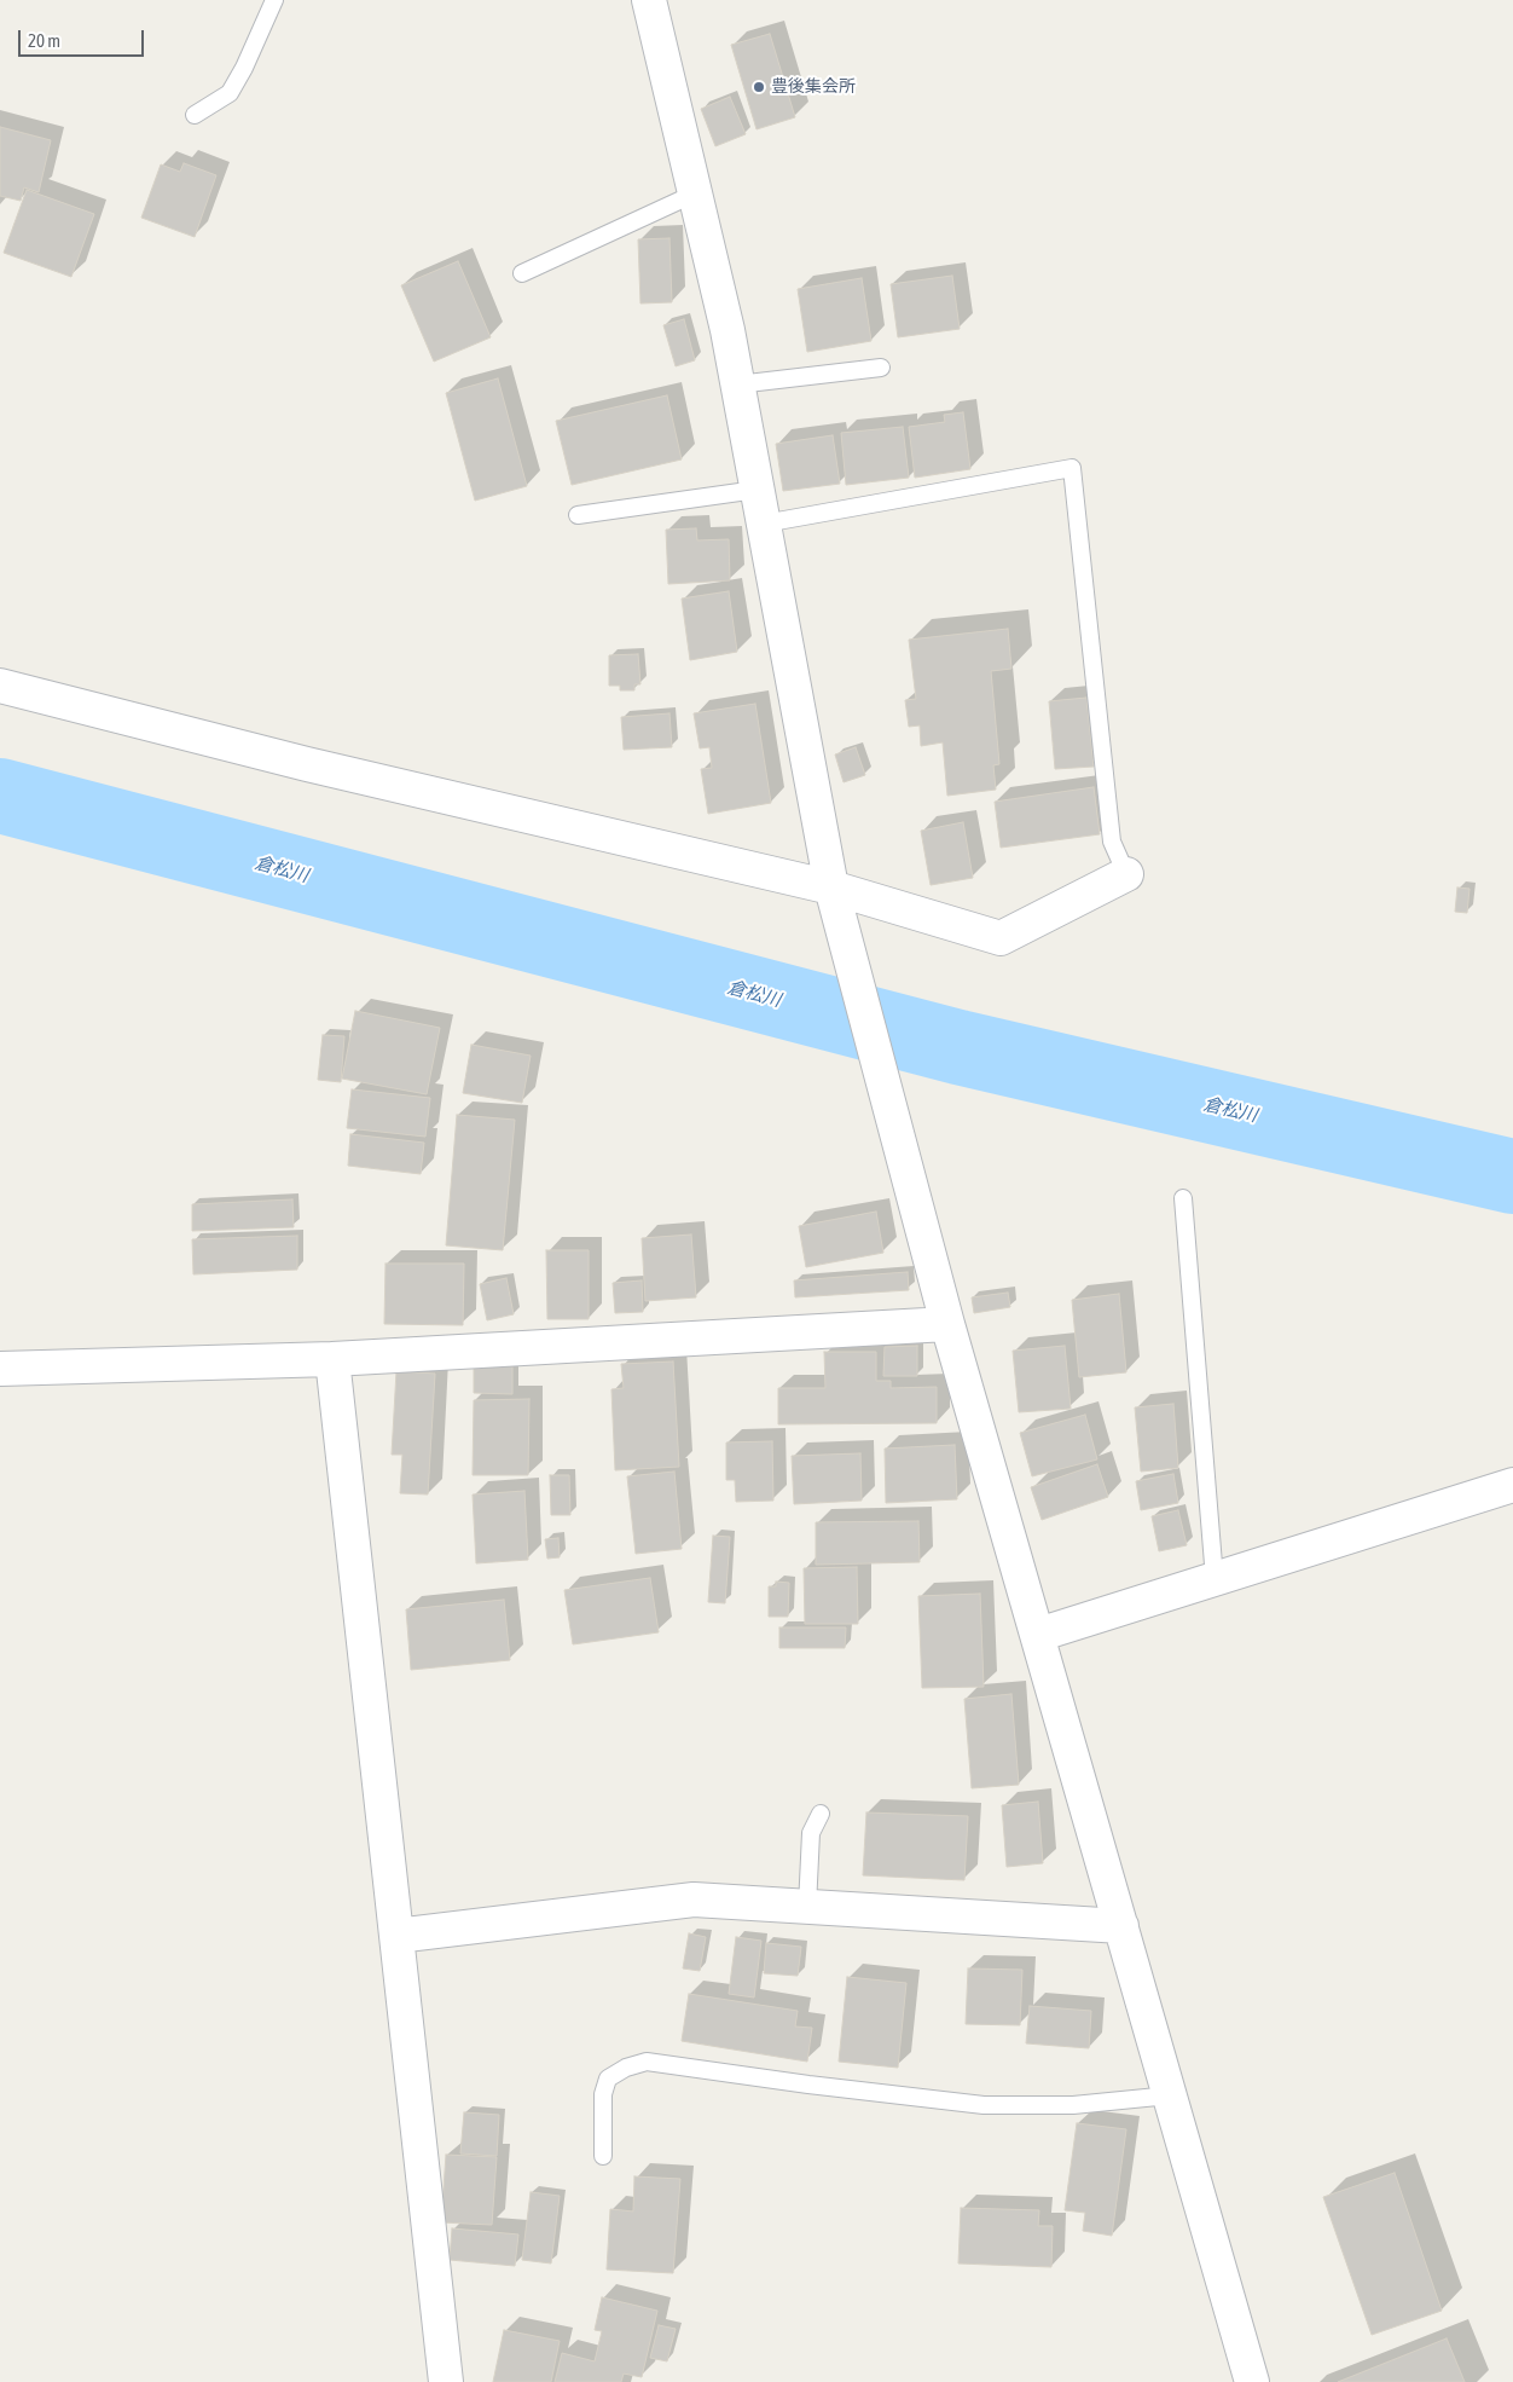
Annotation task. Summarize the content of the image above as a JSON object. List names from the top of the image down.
{
  "water": ["倉松川"],
  "places": ["豊後集会所"],
  "scale_bar": "20 m"
}
